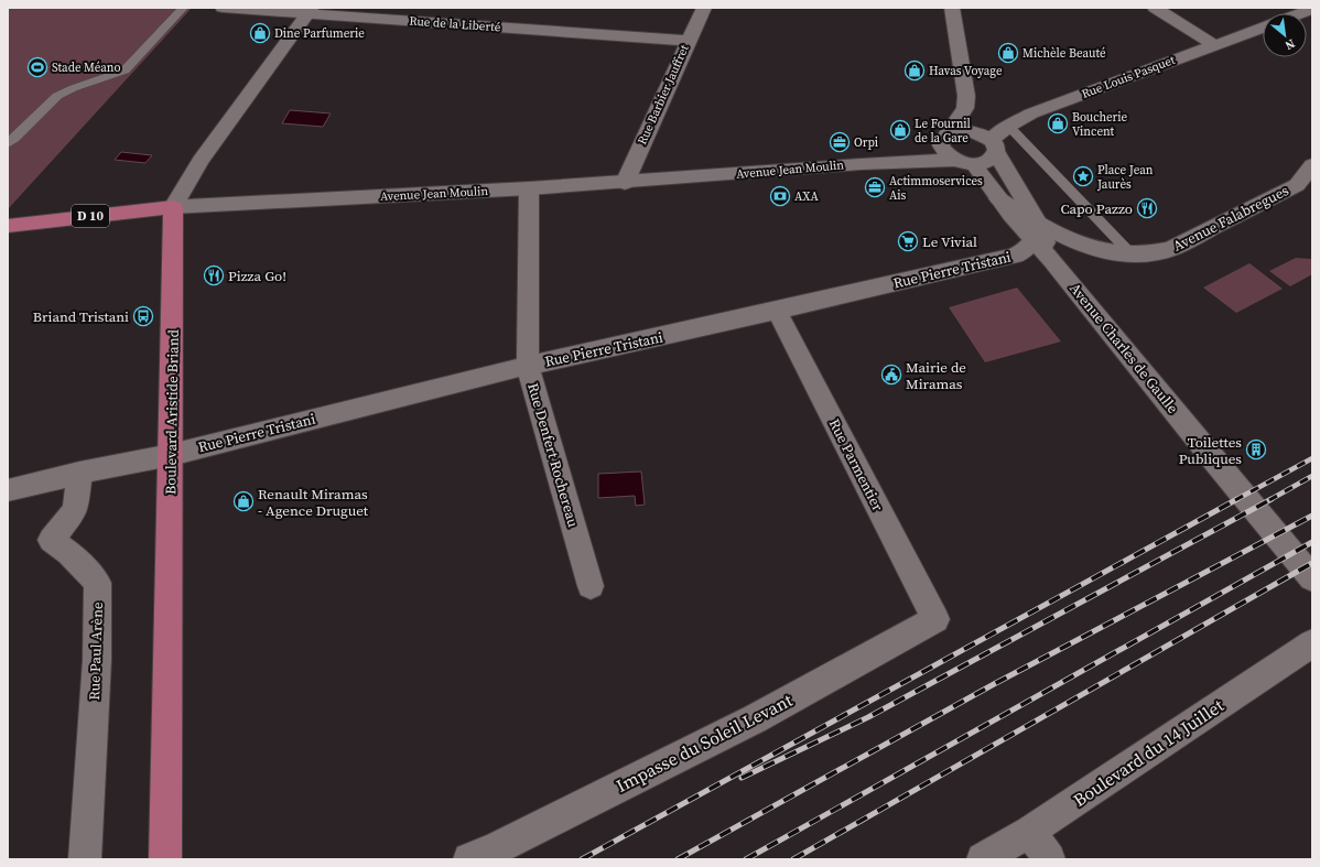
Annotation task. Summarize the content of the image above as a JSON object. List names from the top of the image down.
{
  "streets": {
    "main road": ["Avenue Jean Moulin", "D 10", "Boulevard Aristide Briand"],
    "street": [
      "Rue de la Liberté",
      "Rue Louis Pasquet",
      "Rue Barbier Jauffret",
      "Avenue Falabregues",
      "Rue Pierre Tristani",
      "Avenue Charles de Gaulle",
      "Rue Denfert Rochereau",
      "Rue Parmentier",
      "Rue Paul Arène",
      "Impasse du Soleil Levant",
      "Boulevard du 14 Juillet"
    ]
  },
  "crossings": [
    ["Rue de la Liberté", "Rue Barbier Jauffret"],
    ["Rue Louis Pasquet", "Avenue Jean Moulin"],
    ["Rue Barbier Jauffret", "Avenue Jean Moulin"],
    ["Avenue Jean Moulin", "Boulevard Aristide Briand"],
    ["Avenue Jean Moulin", "Rue Denfert Rochereau"],
    ["Avenue Falabregues", "Rue Pierre Tristani"],
    ["Avenue Falabregues", "Avenue Charles de Gaulle"],
    ["Rue Pierre Tristani", "Avenue Charles de Gaulle"],
    ["Rue Pierre Tristani", "Boulevard Aristide Briand"],
    ["Rue Pierre Tristani", "Rue Denfert Rochereau"],
    ["Rue Pierre Tristani", "Rue Parmentier"],
    ["Rue Pierre Tristani", "Rue Paul Arène"],
    ["Rue Parmentier", "Impasse du Soleil Levant"]
  ],
  "places": {
    "shop": [
      "Dine Parfumerie",
      "Michèle Beauté",
      "Havas Voyage",
      "Boucherie Vincent",
      "Le Fournil de la Gare",
      "Renault Miramas - Agence Druguet"
    ],
    "sports": ["Stade Méano"],
    "office": ["Orpi", "Actimmoservices Ais"],
    "place": ["Place Jean Jaurès"],
    "bank": ["AXA"],
    "restaurant": ["Capo Pazzo", "Pizza Go!"],
    "supermarket": ["Le Vivial"],
    "bus stop": ["Briand Tristani"],
    "public building": ["Mairie de Miramas"],
    "building": ["Toilettes Publiques"]
  },
  "north": "bottom right"
}
